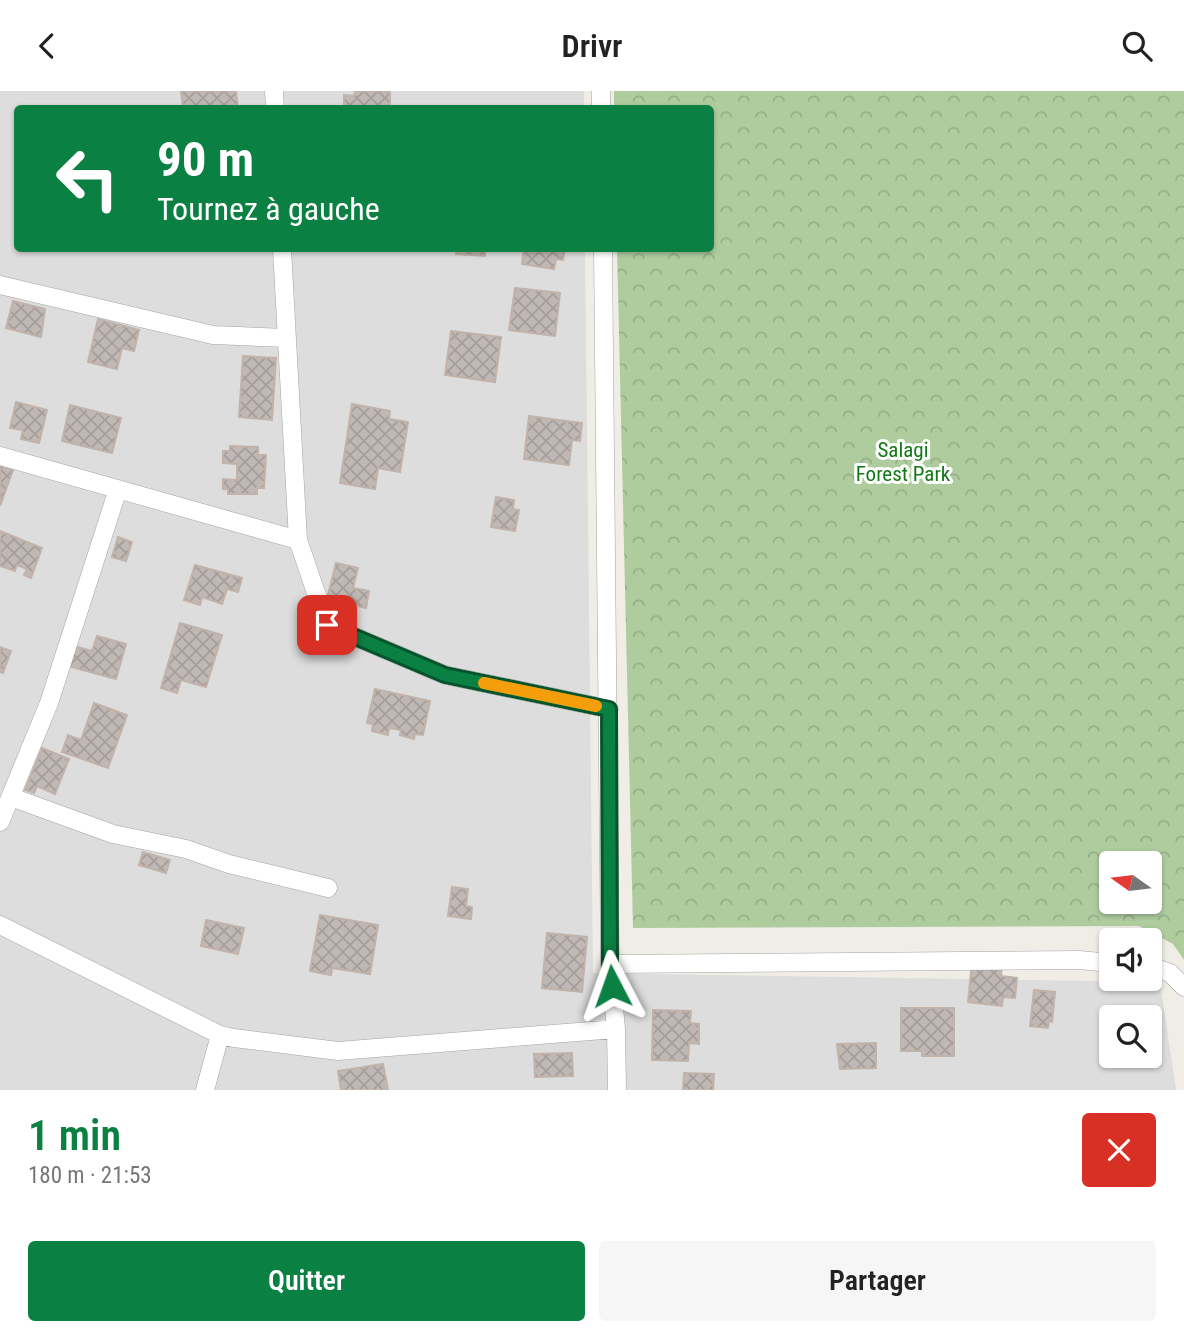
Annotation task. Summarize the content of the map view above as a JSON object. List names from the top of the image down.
{
  "parks": ["Salagi Forest Park"],
  "north": "left",
  "page": {
    "header": "Drivr",
    "turn": ["90 m", "Tournez à gauche"],
    "heading": ["1 min", "180 m · 21:53"],
    "buttons": ["Quitter", "Partager"]
  }
}
